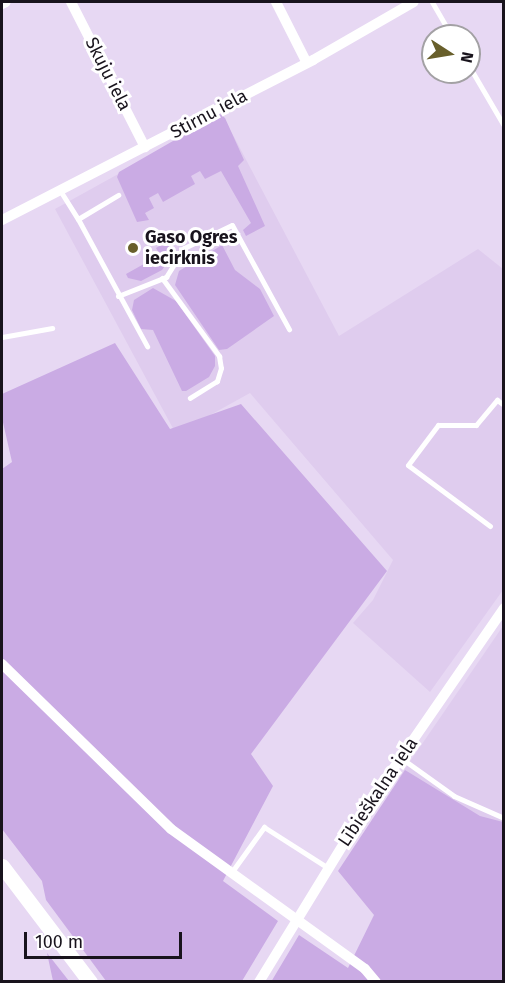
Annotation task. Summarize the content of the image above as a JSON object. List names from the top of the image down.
{
  "streets": {
    "street": ["Skuju iela", "Stirnu iela", "Lībieškalna iela"]
  },
  "crossings": [
    ["Skuju iela", "Stirnu iela"]
  ],
  "places": ["Gaso Ogres iecirknis"],
  "scale_bar": "100 m",
  "north": "right"
}
